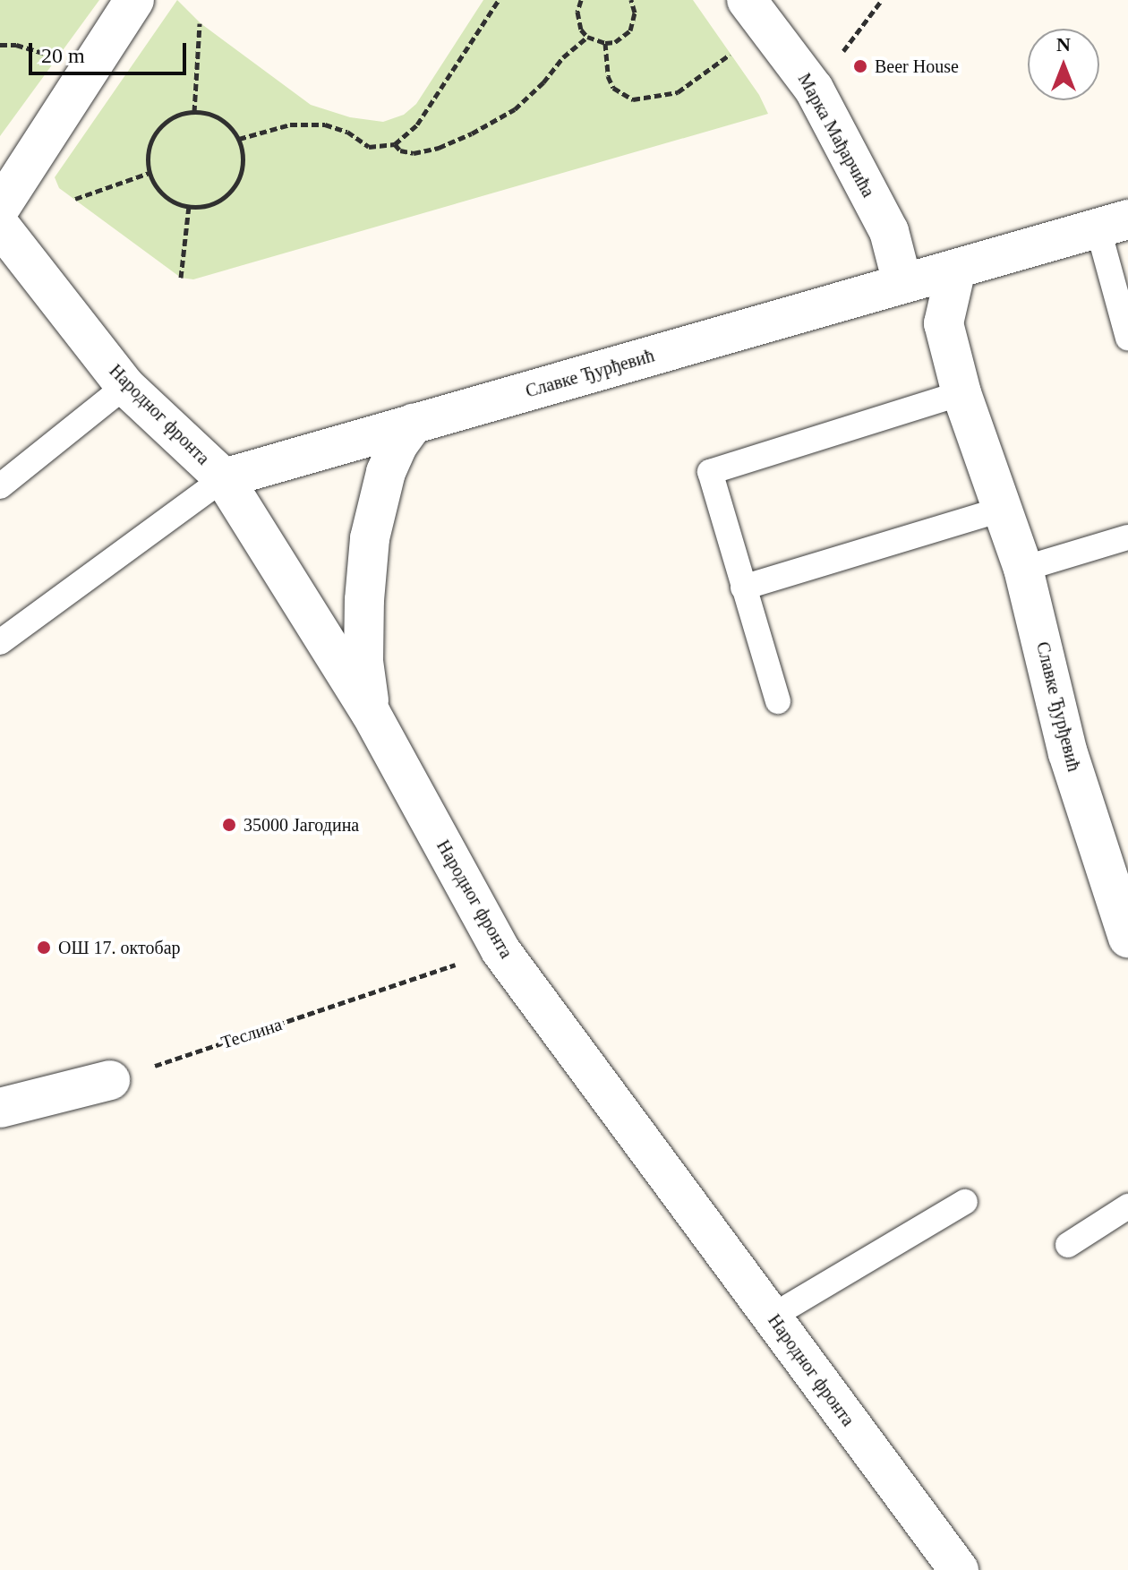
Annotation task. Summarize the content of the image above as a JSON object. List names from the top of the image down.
{
  "streets": {
    "street": ["Марка Мађарчића", "Славке Ђурђевић", "Народног фронта"],
    "path": ["Теслина"]
  },
  "crossings": [
    ["Марка Мађарчића", "Славке Ђурђевић"],
    ["Славке Ђурђевић", "Народног фронта"],
    ["Народног фронта", "Теслина"]
  ],
  "places": ["Beer House", "35000 Јагодина", "ОШ 17. октобар"],
  "scale_bar": "20 m",
  "north": "top"
}
